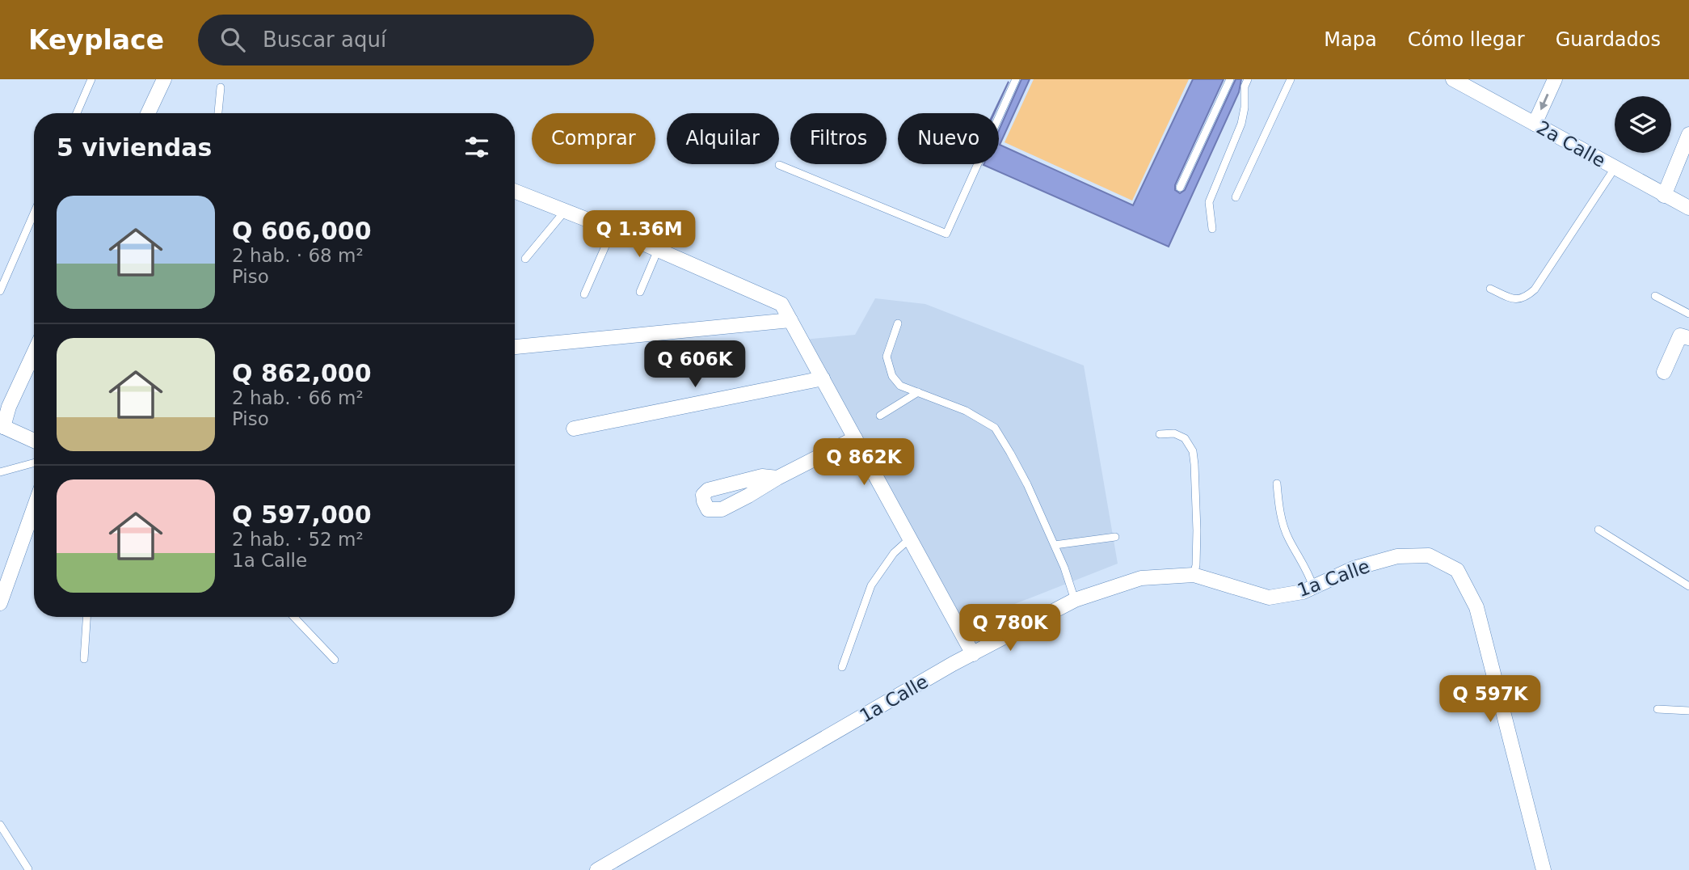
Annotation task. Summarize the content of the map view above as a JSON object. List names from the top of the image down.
{
  "streets": {
    "street": ["2a Calle", "1a Calle"]
  },
  "page": {
    "header": "Keyplace",
    "search": "Buscar aquí",
    "nav": ["Mapa", "Cómo llegar", "Guardados"],
    "chip": [
      "Comprar",
      "Alquilar",
      "Filtros",
      "Nuevo"
    ],
    "heading": "5 viviendas",
    "list": [
      {
        "name": "Q 606,000",
        "note": "2 hab. · 68 m² · Piso"
      },
      {
        "name": "Q 862,000",
        "note": "2 hab. · 66 m² · Piso"
      },
      {
        "name": "Q 597,000",
        "note": "2 hab. · 52 m² · 1a Calle"
      }
    ],
    "price": [
      "Q 1.36M",
      "Q 606K",
      "Q 862K",
      "Q 780K",
      "Q 597K"
    ]
  }
}
